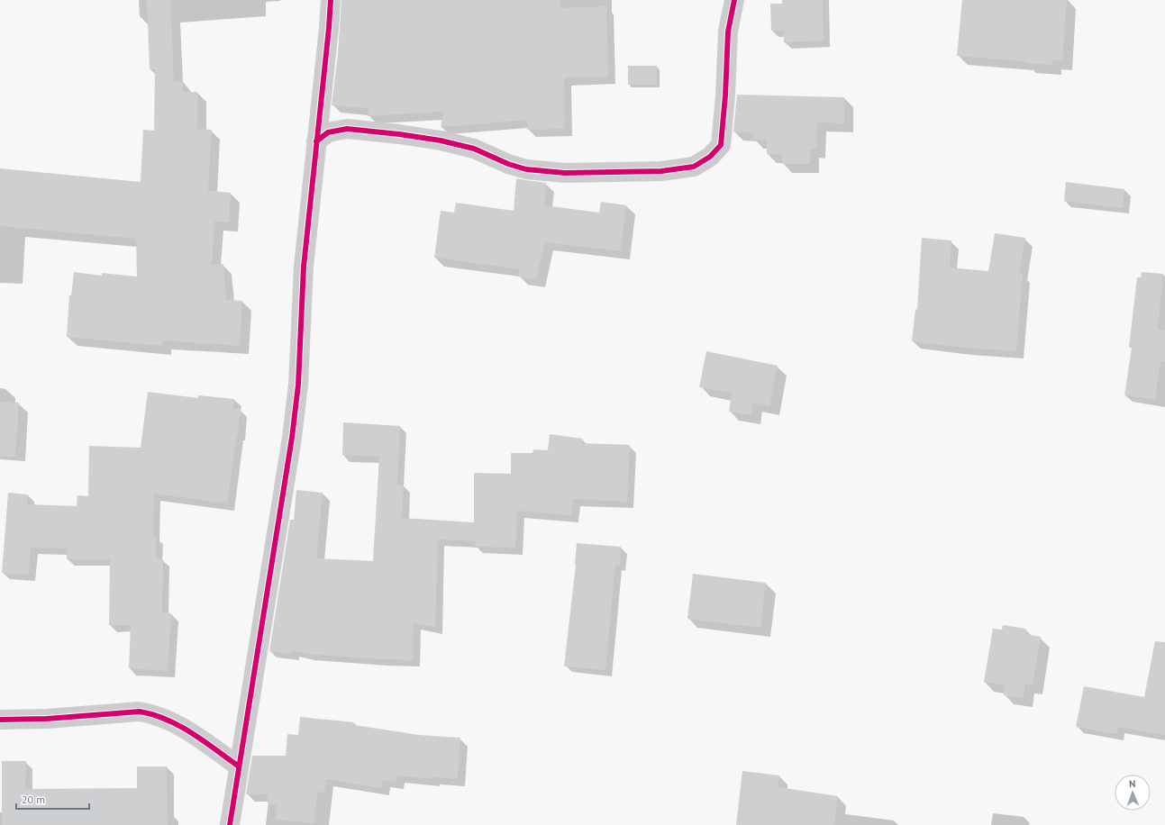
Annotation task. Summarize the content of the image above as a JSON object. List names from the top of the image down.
{
  "scale_bar": "20 m",
  "north": "top"
}
